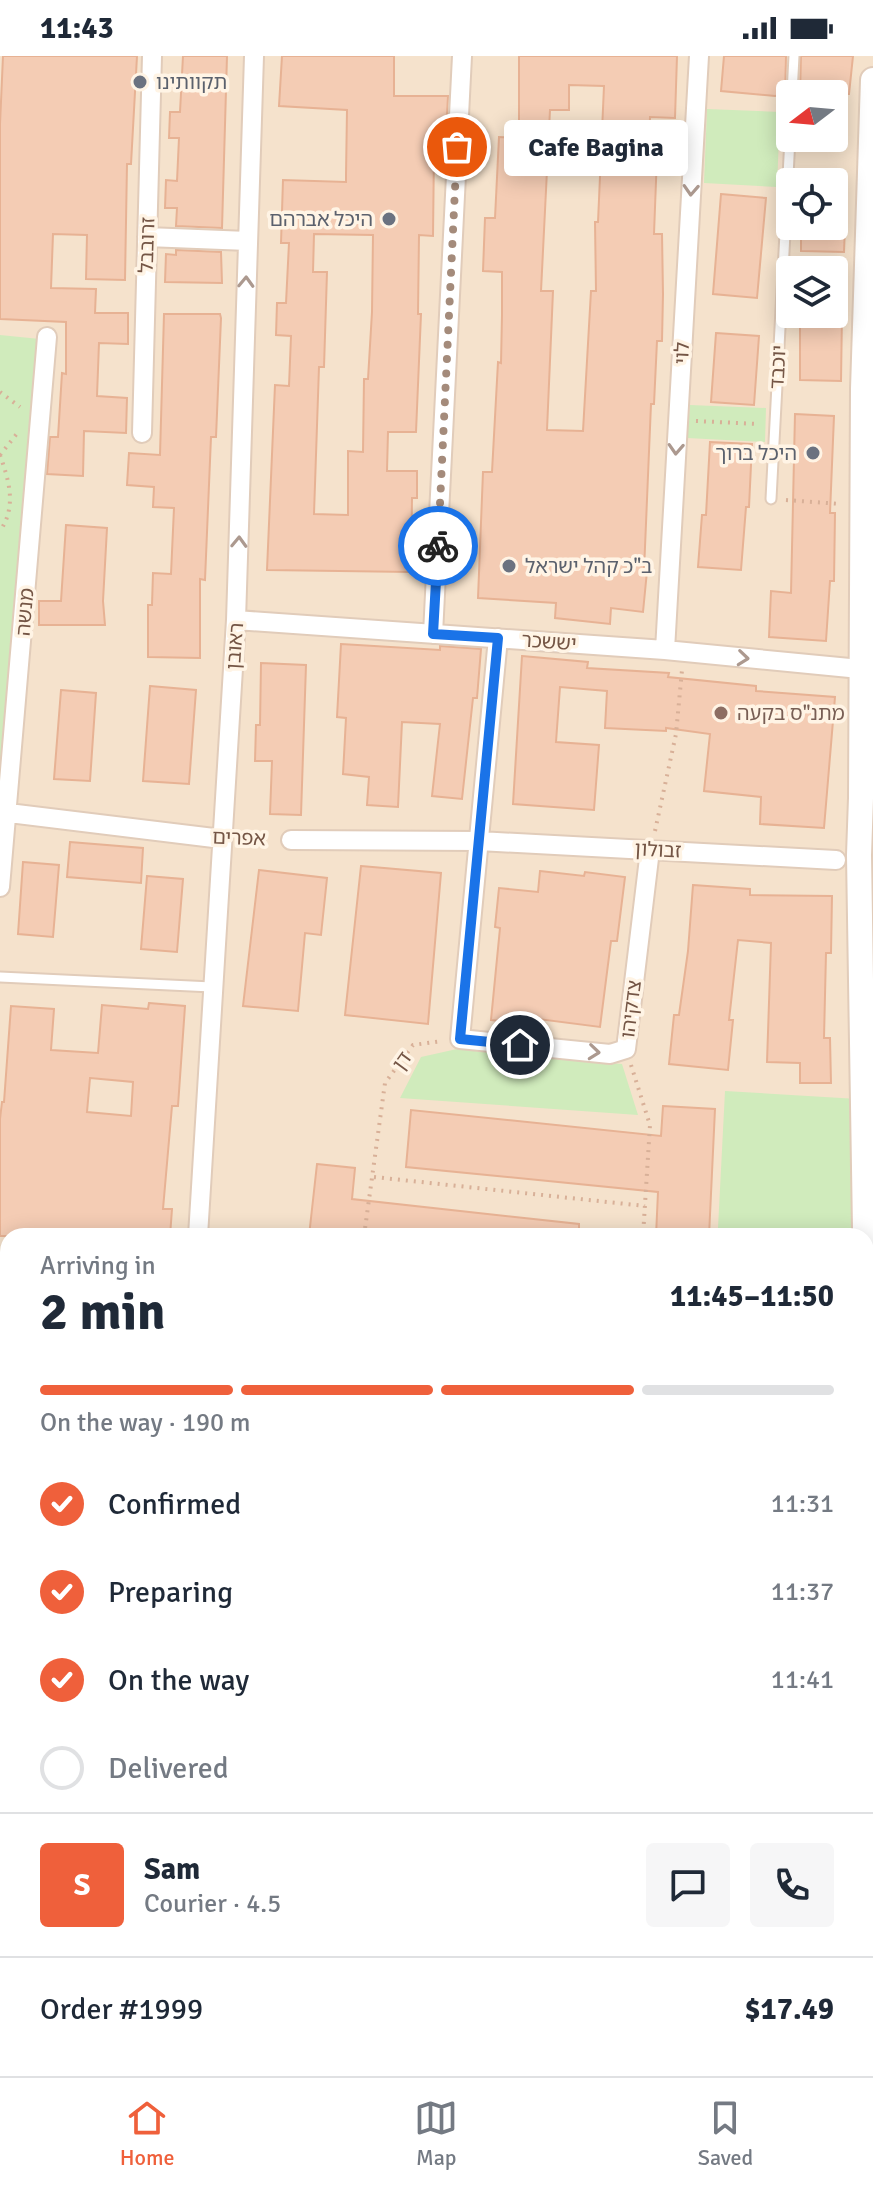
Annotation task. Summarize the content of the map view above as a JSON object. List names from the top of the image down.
{
  "streets": {
    "street": [
      "זרובבל",
      "לוי",
      "מנשה",
      "יששכר",
      "ראובן",
      "אפרים",
      "זבולון",
      "צדקיהו"
    ],
    "lane": ["יוכבד"],
    "path": ["דן"]
  },
  "crossings": [
    ["לוי", "יששכר"],
    ["מנשה", "אפרים"],
    ["יששכר", "ראובן"],
    ["ראובן", "אפרים"],
    ["אפרים", "זבולון"],
    ["זבולון", "צדקיהו"],
    ["צדקיהו", "דן"]
  ],
  "one_way": ["לוי", "צדקיהו"],
  "places": [
    "תקוותינו",
    "Cafe Bagina",
    "היכל אברהם",
    "היכל ברוך",
    "ב\"כ קהל ישראל",
    "מתנ\"ס בקעה"
  ],
  "north": "left",
  "page": {
    "status": "11:43",
    "bubble": "Cafe Bagina",
    "heading": ["2 min", "Arriving in", "11:45–11:50"],
    "panel": [
      "Sam",
      "Courier · 4.5",
      "Order #1999",
      "$17.49"
    ],
    "bar": "On the way · 190 m",
    "list": [
      ["Confirmed", "11:31"],
      ["Preparing", "11:37"],
      ["On the way", "11:41"],
      "Delivered"
    ],
    "round": "S",
    "tabs": ["Home", "Map", "Saved"]
  }
}
